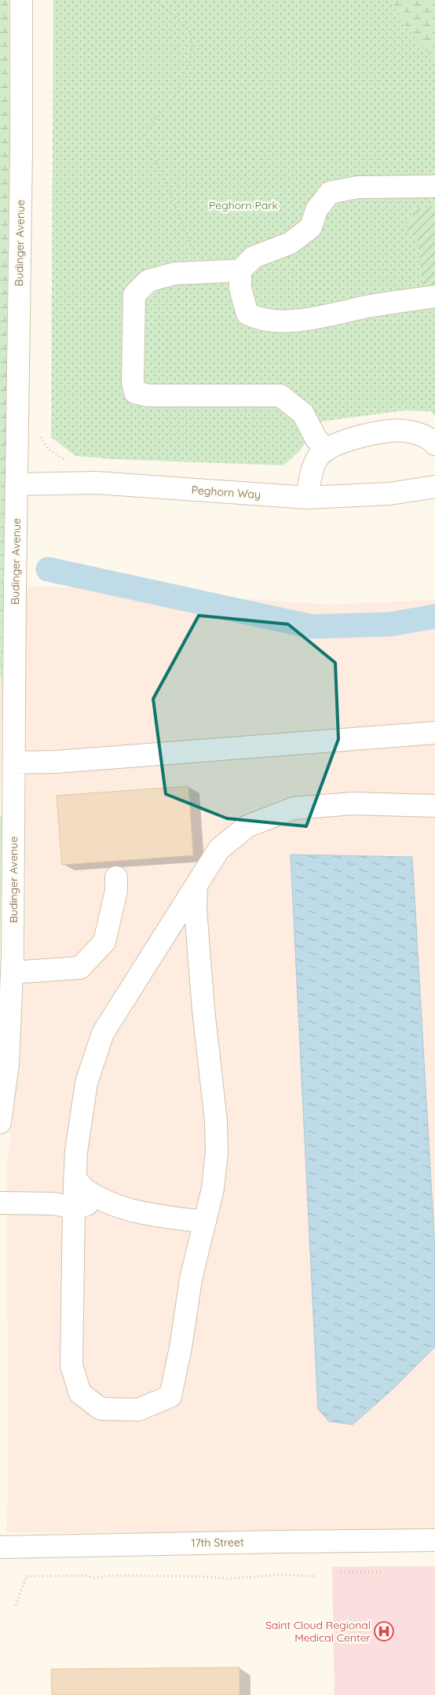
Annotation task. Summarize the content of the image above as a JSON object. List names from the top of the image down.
{
  "streets": {
    "street": ["Budinger Avenue", "Peghorn Way", "17th Street"]
  },
  "crossings": [
    ["Budinger Avenue", "Peghorn Way"]
  ],
  "parks": ["Peghorn Park"],
  "places": {
    "hospital": ["Saint Cloud Regional Medical Center"]
  }
}
